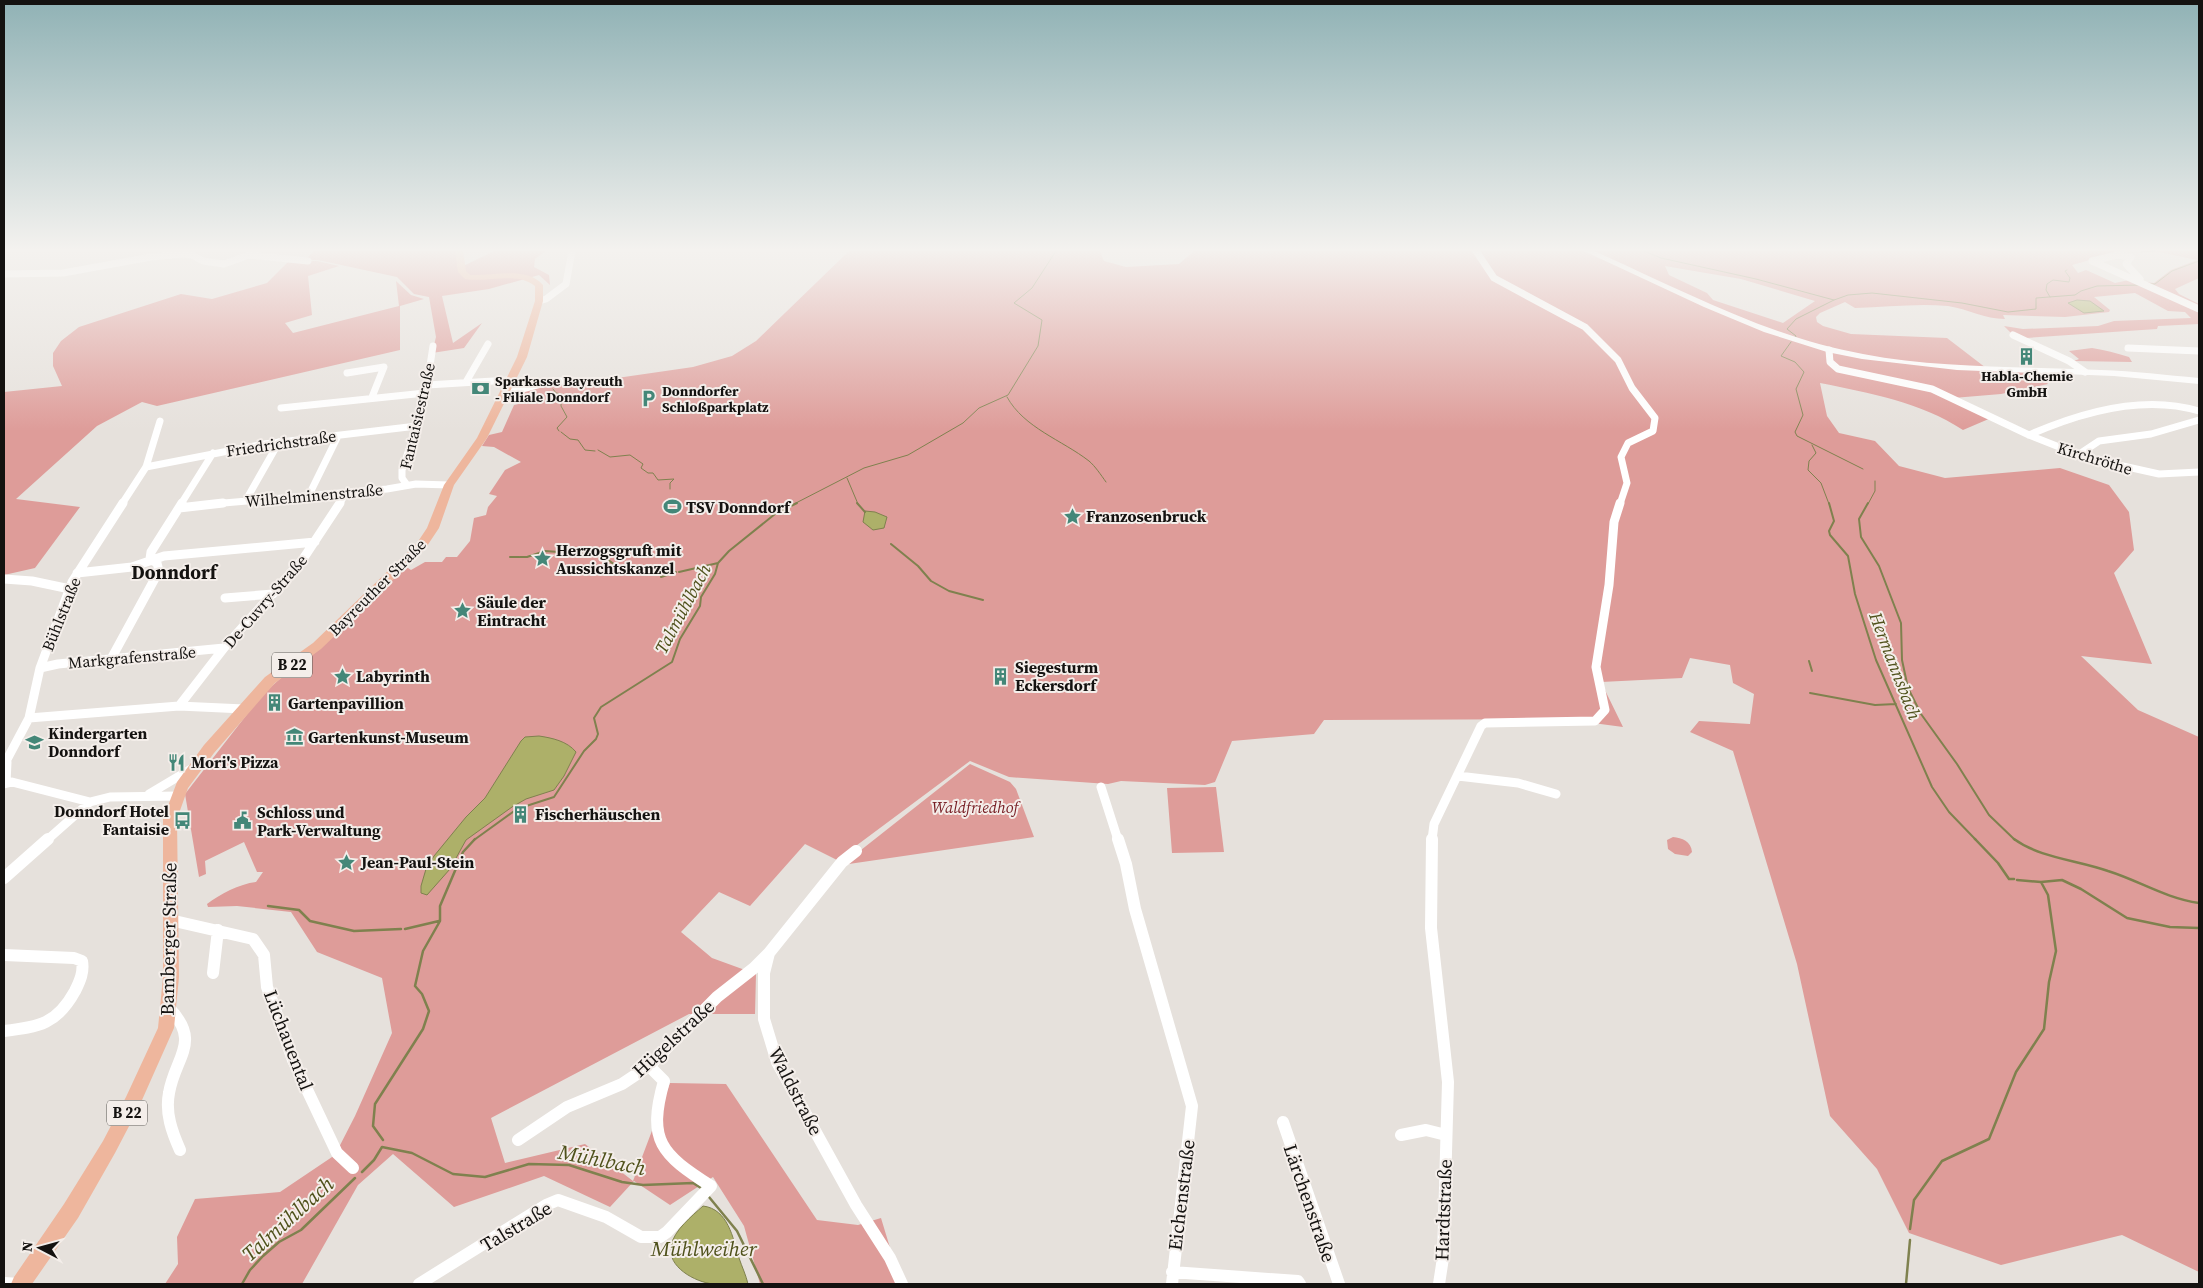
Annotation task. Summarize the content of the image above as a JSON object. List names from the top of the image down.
{
  "streets": {
    "main road": ["Bayreuther Straße", "B 22", "Bamberger Straße"],
    "street": [
      "Fantaisiestraße",
      "Friedrichstraße",
      "Kirchröthe",
      "Wilhelminenstraße",
      "De-Cuvry-Straße",
      "Bühlstraße",
      "Markgrafenstraße",
      "Hügelstraße",
      "Lüchauental",
      "Waldstraße",
      "Eichenstraße",
      "Lärchenstraße",
      "Hardtstraße",
      "Talstraße"
    ]
  },
  "crossings": [
    ["Fantaisiestraße", "Friedrichstraße"],
    ["Fantaisiestraße", "Wilhelminenstraße"],
    ["Friedrichstraße", "Bühlstraße"],
    ["Wilhelminenstraße", "Bayreuther Straße"],
    ["Wilhelminenstraße", "De-Cuvry-Straße"],
    ["Bayreuther Straße", "Bamberger Straße"],
    ["De-Cuvry-Straße", "Markgrafenstraße"],
    ["Bühlstraße", "Markgrafenstraße"],
    ["Bamberger Straße", "Lüchauental"],
    ["Hügelstraße", "Waldstraße"],
    ["Hügelstraße", "Talstraße"]
  ],
  "districts": ["Donndorf"],
  "water": [
    "Talmühlbach",
    "Hermannsbach",
    "Mühlbach",
    "Mühlweiher"
  ],
  "parks": ["Waldfriedhof"],
  "places": {
    "building": [
      "Habla-Chemie GmbH",
      "Siegesturm Eckersdorf",
      "Gartenpavillion",
      "Fischerhäuschen"
    ],
    "bank": ["Sparkasse Bayreuth - Filiale Donndorf"],
    "parking": ["Donndorfer Schloßparkplatz"],
    "sports": ["TSV Donndorf"],
    "place": [
      "Franzosenbruck",
      "Herzogsgruft mit Aussichtskanzel",
      "Säule der Eintracht",
      "Labyrinth",
      "Jean-Paul-Stein"
    ],
    "museum": ["Gartenkunst-Museum"],
    "school or university": ["Kindergarten Donndorf"],
    "restaurant": ["Mori's Pizza"],
    "bus stop": ["Donndorf Hotel Fantaisie"],
    "public building": ["Schloss und Park-Verwaltung"]
  },
  "north": "left"
}
